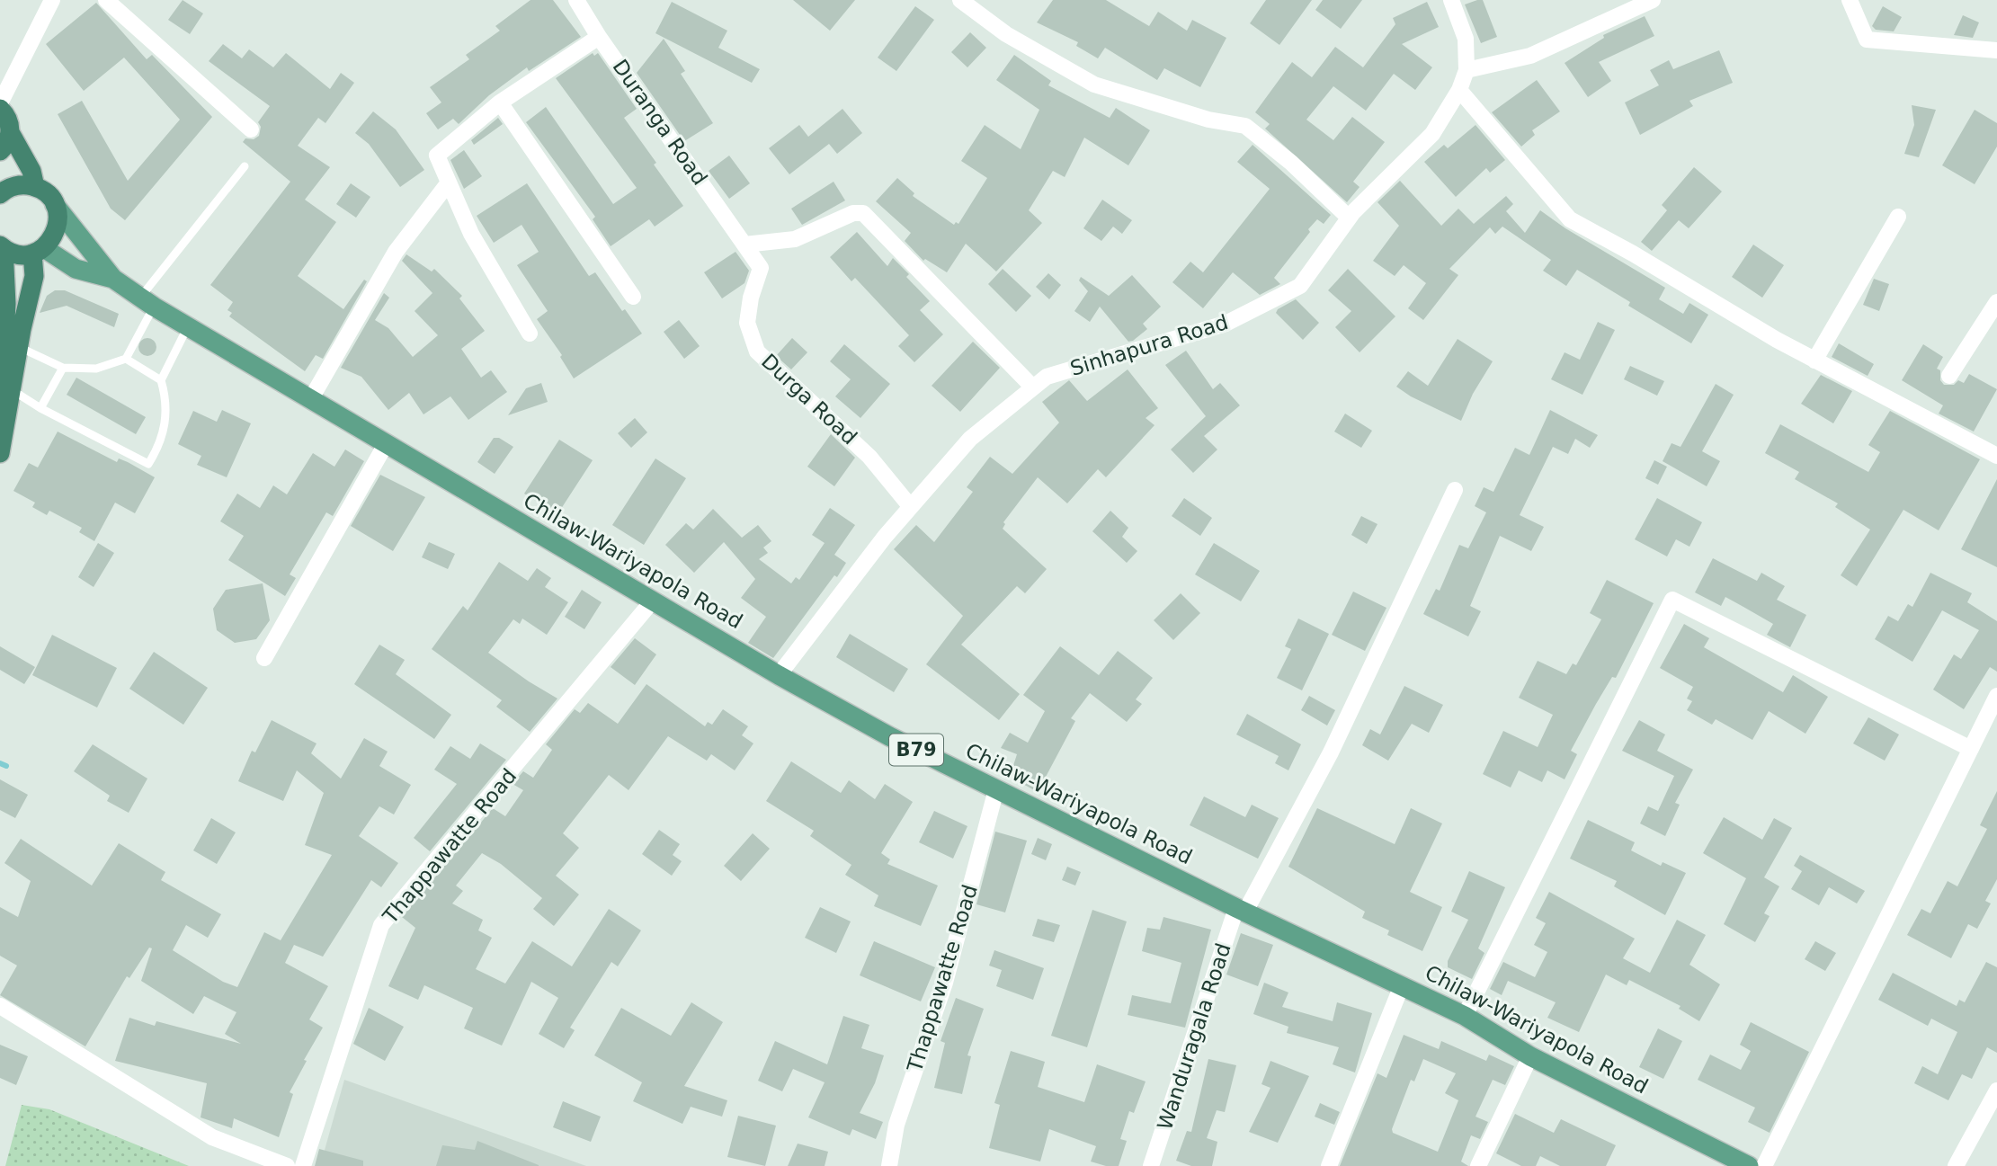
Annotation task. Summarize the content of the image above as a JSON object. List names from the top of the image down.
{
  "streets": {
    "main road": ["Chilaw-Wariyapola Road", "B79"],
    "street": [
      "Duranga Road",
      "Sinhapura Road",
      "Durga Road",
      "Thappawatte Road",
      "Wanduragala Road"
    ]
  },
  "crossings": [
    ["Duranga Road", "Durga Road"],
    ["Sinhapura Road", "Durga Road"],
    ["Sinhapura Road", "Chilaw-Wariyapola Road"],
    ["Chilaw-Wariyapola Road", "B79"],
    ["Chilaw-Wariyapola Road", "Thappawatte Road"],
    ["Chilaw-Wariyapola Road", "Wanduragala Road"]
  ]
}
